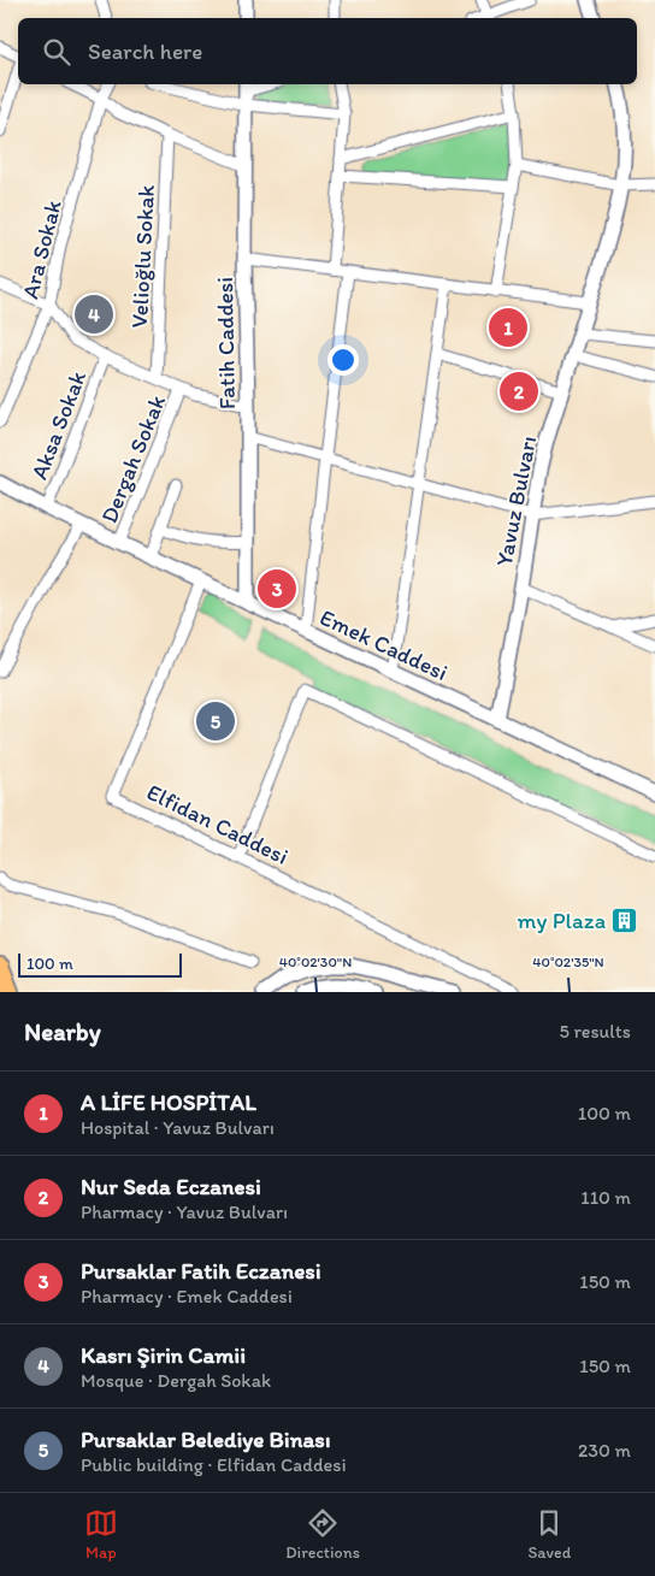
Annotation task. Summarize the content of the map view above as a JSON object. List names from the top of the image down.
{
  "streets": {
    "street": [
      "Ara Sokak",
      "Velioğlu Sokak",
      "Fatih Caddesi",
      "Aksa Sokak",
      "Dergah Sokak",
      "Yavuz Bulvarı",
      "Emek Caddesi",
      "Elfidan Caddesi"
    ]
  },
  "crossings": [
    ["Ara Sokak", "Dergah Sokak"],
    ["Velioğlu Sokak", "Dergah Sokak"],
    ["Fatih Caddesi", "Dergah Sokak"],
    ["Fatih Caddesi", "Emek Caddesi"],
    ["Aksa Sokak", "Dergah Sokak"],
    ["Aksa Sokak", "Emek Caddesi"],
    ["Dergah Sokak", "Emek Caddesi"],
    ["Yavuz Bulvarı", "Emek Caddesi"],
    ["Emek Caddesi", "Elfidan Caddesi"]
  ],
  "places": {
    "building": ["my Plaza"]
  },
  "scale_bar": "100 m",
  "page": {
    "search": "Search here",
    "pins": [
      "4",
      "1",
      "2",
      "3",
      "5"
    ],
    "scale": "100 m",
    "heading": ["Nearby", "5 results"],
    "list": [
      {
        "mark": "1",
        "name": "A LİFE HOSPİTAL",
        "note": "Hospital · Yavuz Bulvarı",
        "value": "100 m"
      },
      {
        "mark": "2",
        "name": "Nur Seda Eczanesi",
        "note": "Pharmacy · Yavuz Bulvarı",
        "value": "110 m"
      },
      {
        "mark": "3",
        "name": "Pursaklar Fatih Eczanesi",
        "note": "Pharmacy · Emek Caddesi",
        "value": "150 m"
      },
      {
        "mark": "4",
        "name": "Kasrı Şirin Camii",
        "note": "Mosque · Dergah Sokak",
        "value": "150 m"
      },
      {
        "mark": "5",
        "name": "Pursaklar Belediye Binası",
        "note": "Public building · Elfidan Caddesi",
        "value": "230 m"
      }
    ],
    "nav": ["Map", "Directions", "Saved"]
  },
  "coordinates": ["40°02'30\"N", "40°02'35\"N"]
}
